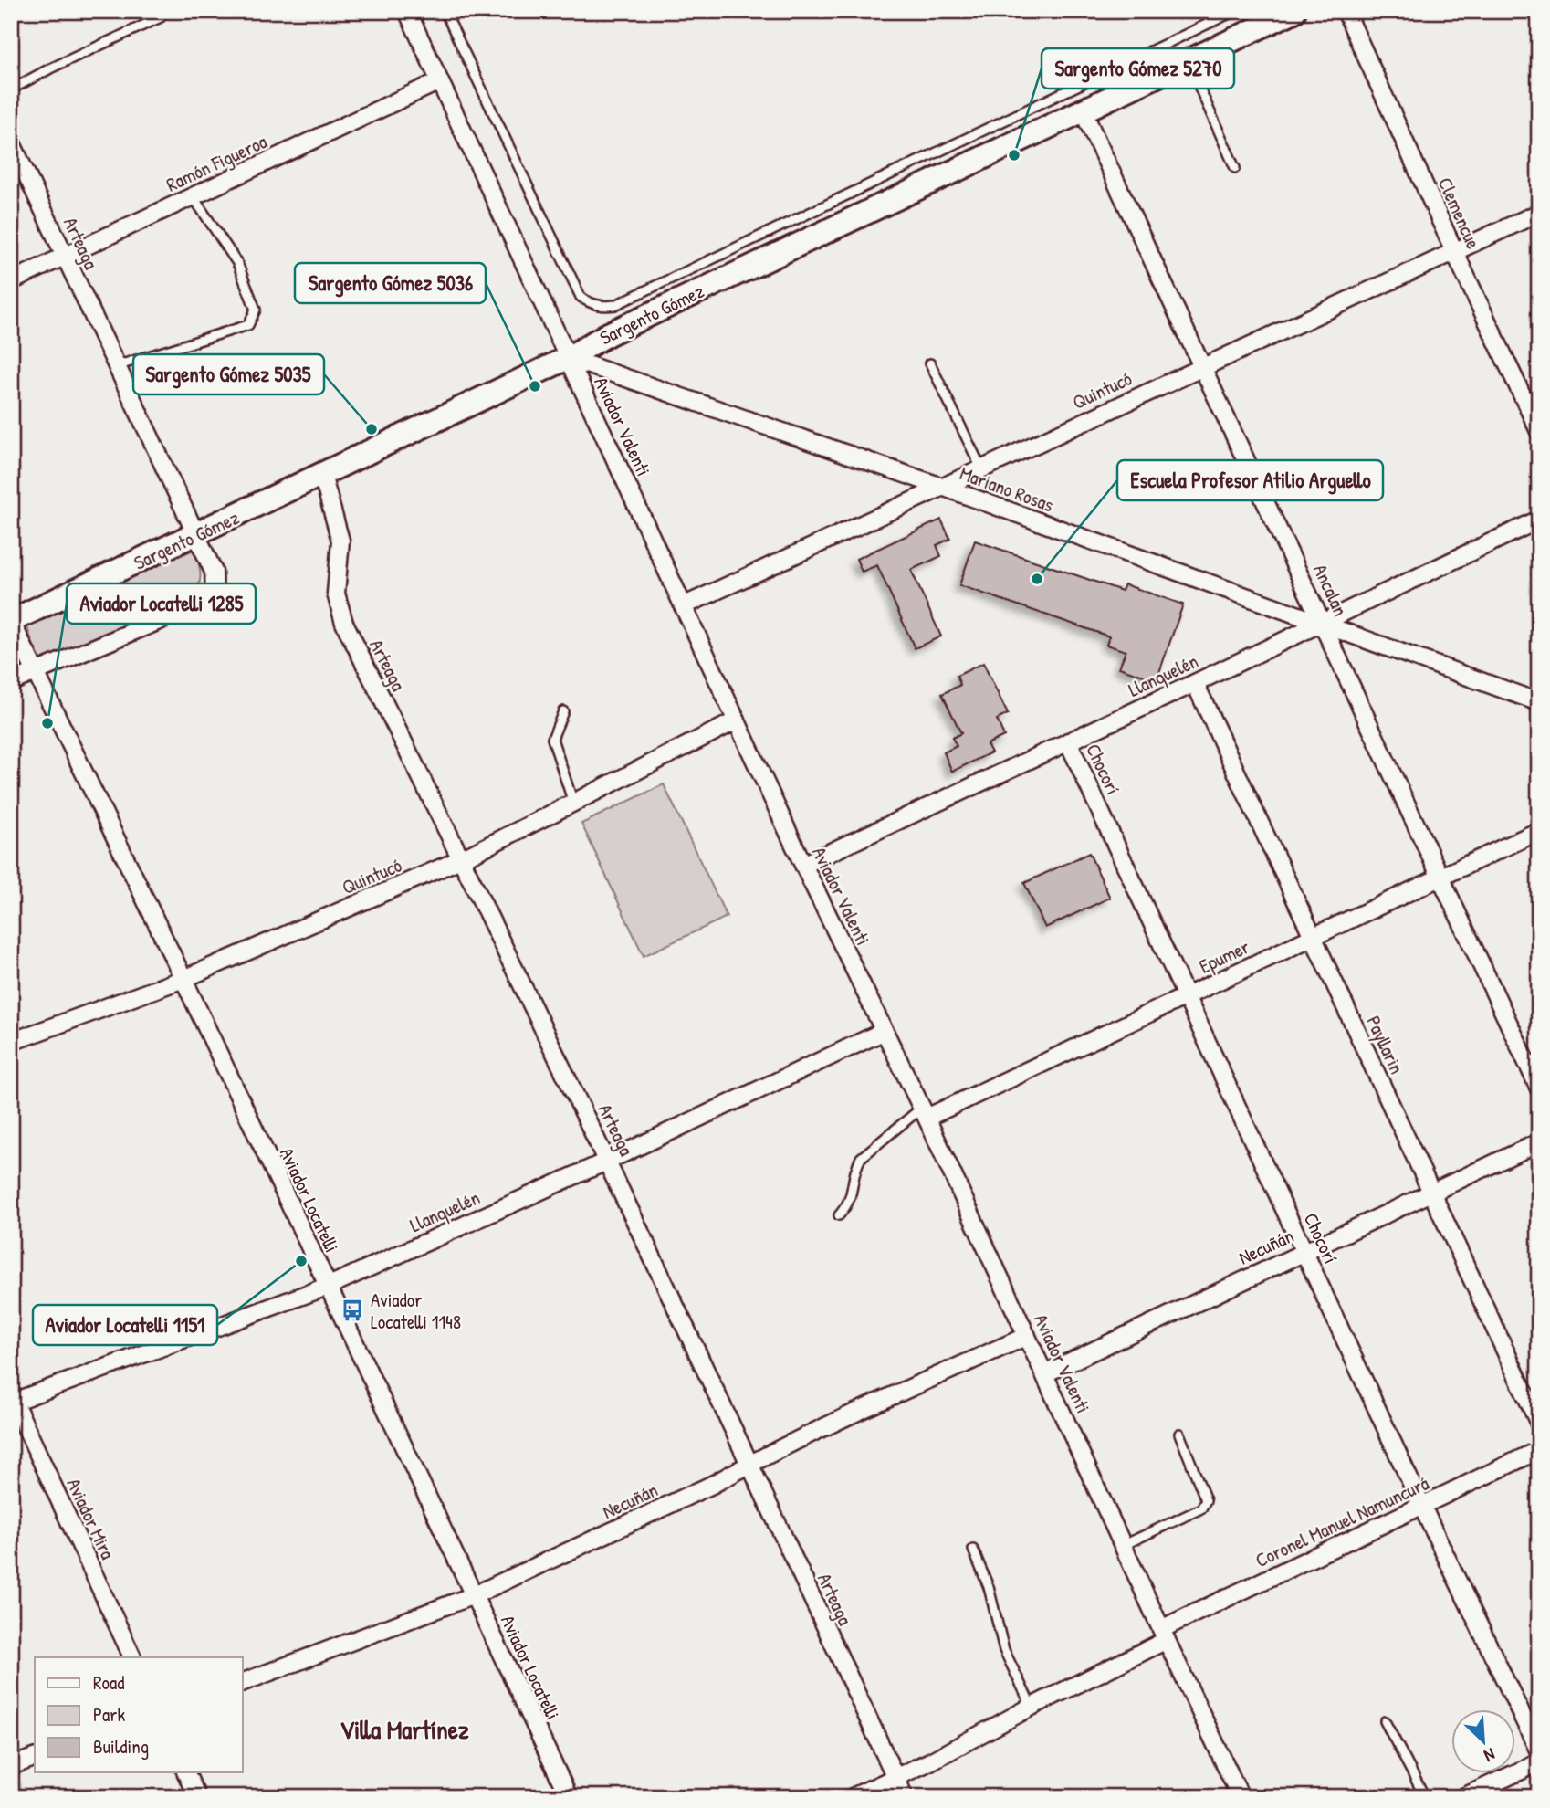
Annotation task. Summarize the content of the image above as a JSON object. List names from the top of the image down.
{
  "streets": {
    "main road": ["Sargento Gómez"],
    "street": [
      "Ramón Figueroa",
      "Clemencue",
      "Arteaga",
      "Quintucó",
      "Aviador Valenti",
      "Mariano Rosas",
      "Ancalan",
      "Llanquelén",
      "Chocorí",
      "Epumer",
      "Payllarin",
      "Aviador Locatelli",
      "Necuñán",
      "Aviador Mira",
      "Coronel Manuel Namuncurá"
    ]
  },
  "crossings": [
    ["Ramón Figueroa", "Arteaga"],
    ["Ramón Figueroa", "Aviador Valenti"],
    ["Clemencue", "Quintucó"],
    ["Arteaga", "Sargento Gómez"],
    ["Arteaga", "Quintucó"],
    ["Arteaga", "Llanquelén"],
    ["Arteaga", "Aviador Locatelli"],
    ["Arteaga", "Necuñán"],
    ["Arteaga", "Coronel Manuel Namuncurá"],
    ["Sargento Gómez", "Aviador Valenti"],
    ["Sargento Gómez", "Mariano Rosas"],
    ["Sargento Gómez", "Ancalan"],
    ["Sargento Gómez", "Aviador Locatelli"],
    ["Quintucó", "Aviador Valenti"],
    ["Quintucó", "Mariano Rosas"],
    ["Quintucó", "Ancalan"],
    ["Quintucó", "Aviador Locatelli"],
    ["Aviador Valenti", "Mariano Rosas"],
    ["Aviador Valenti", "Llanquelén"],
    ["Aviador Valenti", "Epumer"],
    ["Aviador Valenti", "Necuñán"],
    ["Aviador Valenti", "Coronel Manuel Namuncurá"],
    ["Mariano Rosas", "Ancalan"],
    ["Mariano Rosas", "Llanquelén"],
    ["Ancalan", "Llanquelén"],
    ["Ancalan", "Epumer"],
    ["Llanquelén", "Chocorí"],
    ["Llanquelén", "Payllarin"],
    ["Llanquelén", "Aviador Locatelli"],
    ["Llanquelén", "Aviador Mira"],
    ["Chocorí", "Epumer"],
    ["Chocorí", "Necuñán"],
    ["Chocorí", "Coronel Manuel Namuncurá"],
    ["Epumer", "Payllarin"],
    ["Payllarin", "Necuñán"],
    ["Aviador Locatelli", "Necuñán"]
  ],
  "districts": ["Villa Martínez"],
  "places": {
    "other": [
      "Sargento Gómez 5270",
      "Sargento Gómez 5036",
      "Sargento Gómez 5035",
      "Escuela Profesor Atilio Arguello",
      "Aviador Locatelli 1285",
      "Aviador Locatelli 1151"
    ],
    "bus stop": ["Aviador Locatelli 1148"]
  },
  "legend": ["Road", "Park", "Building"],
  "north": "bottom right"
}
